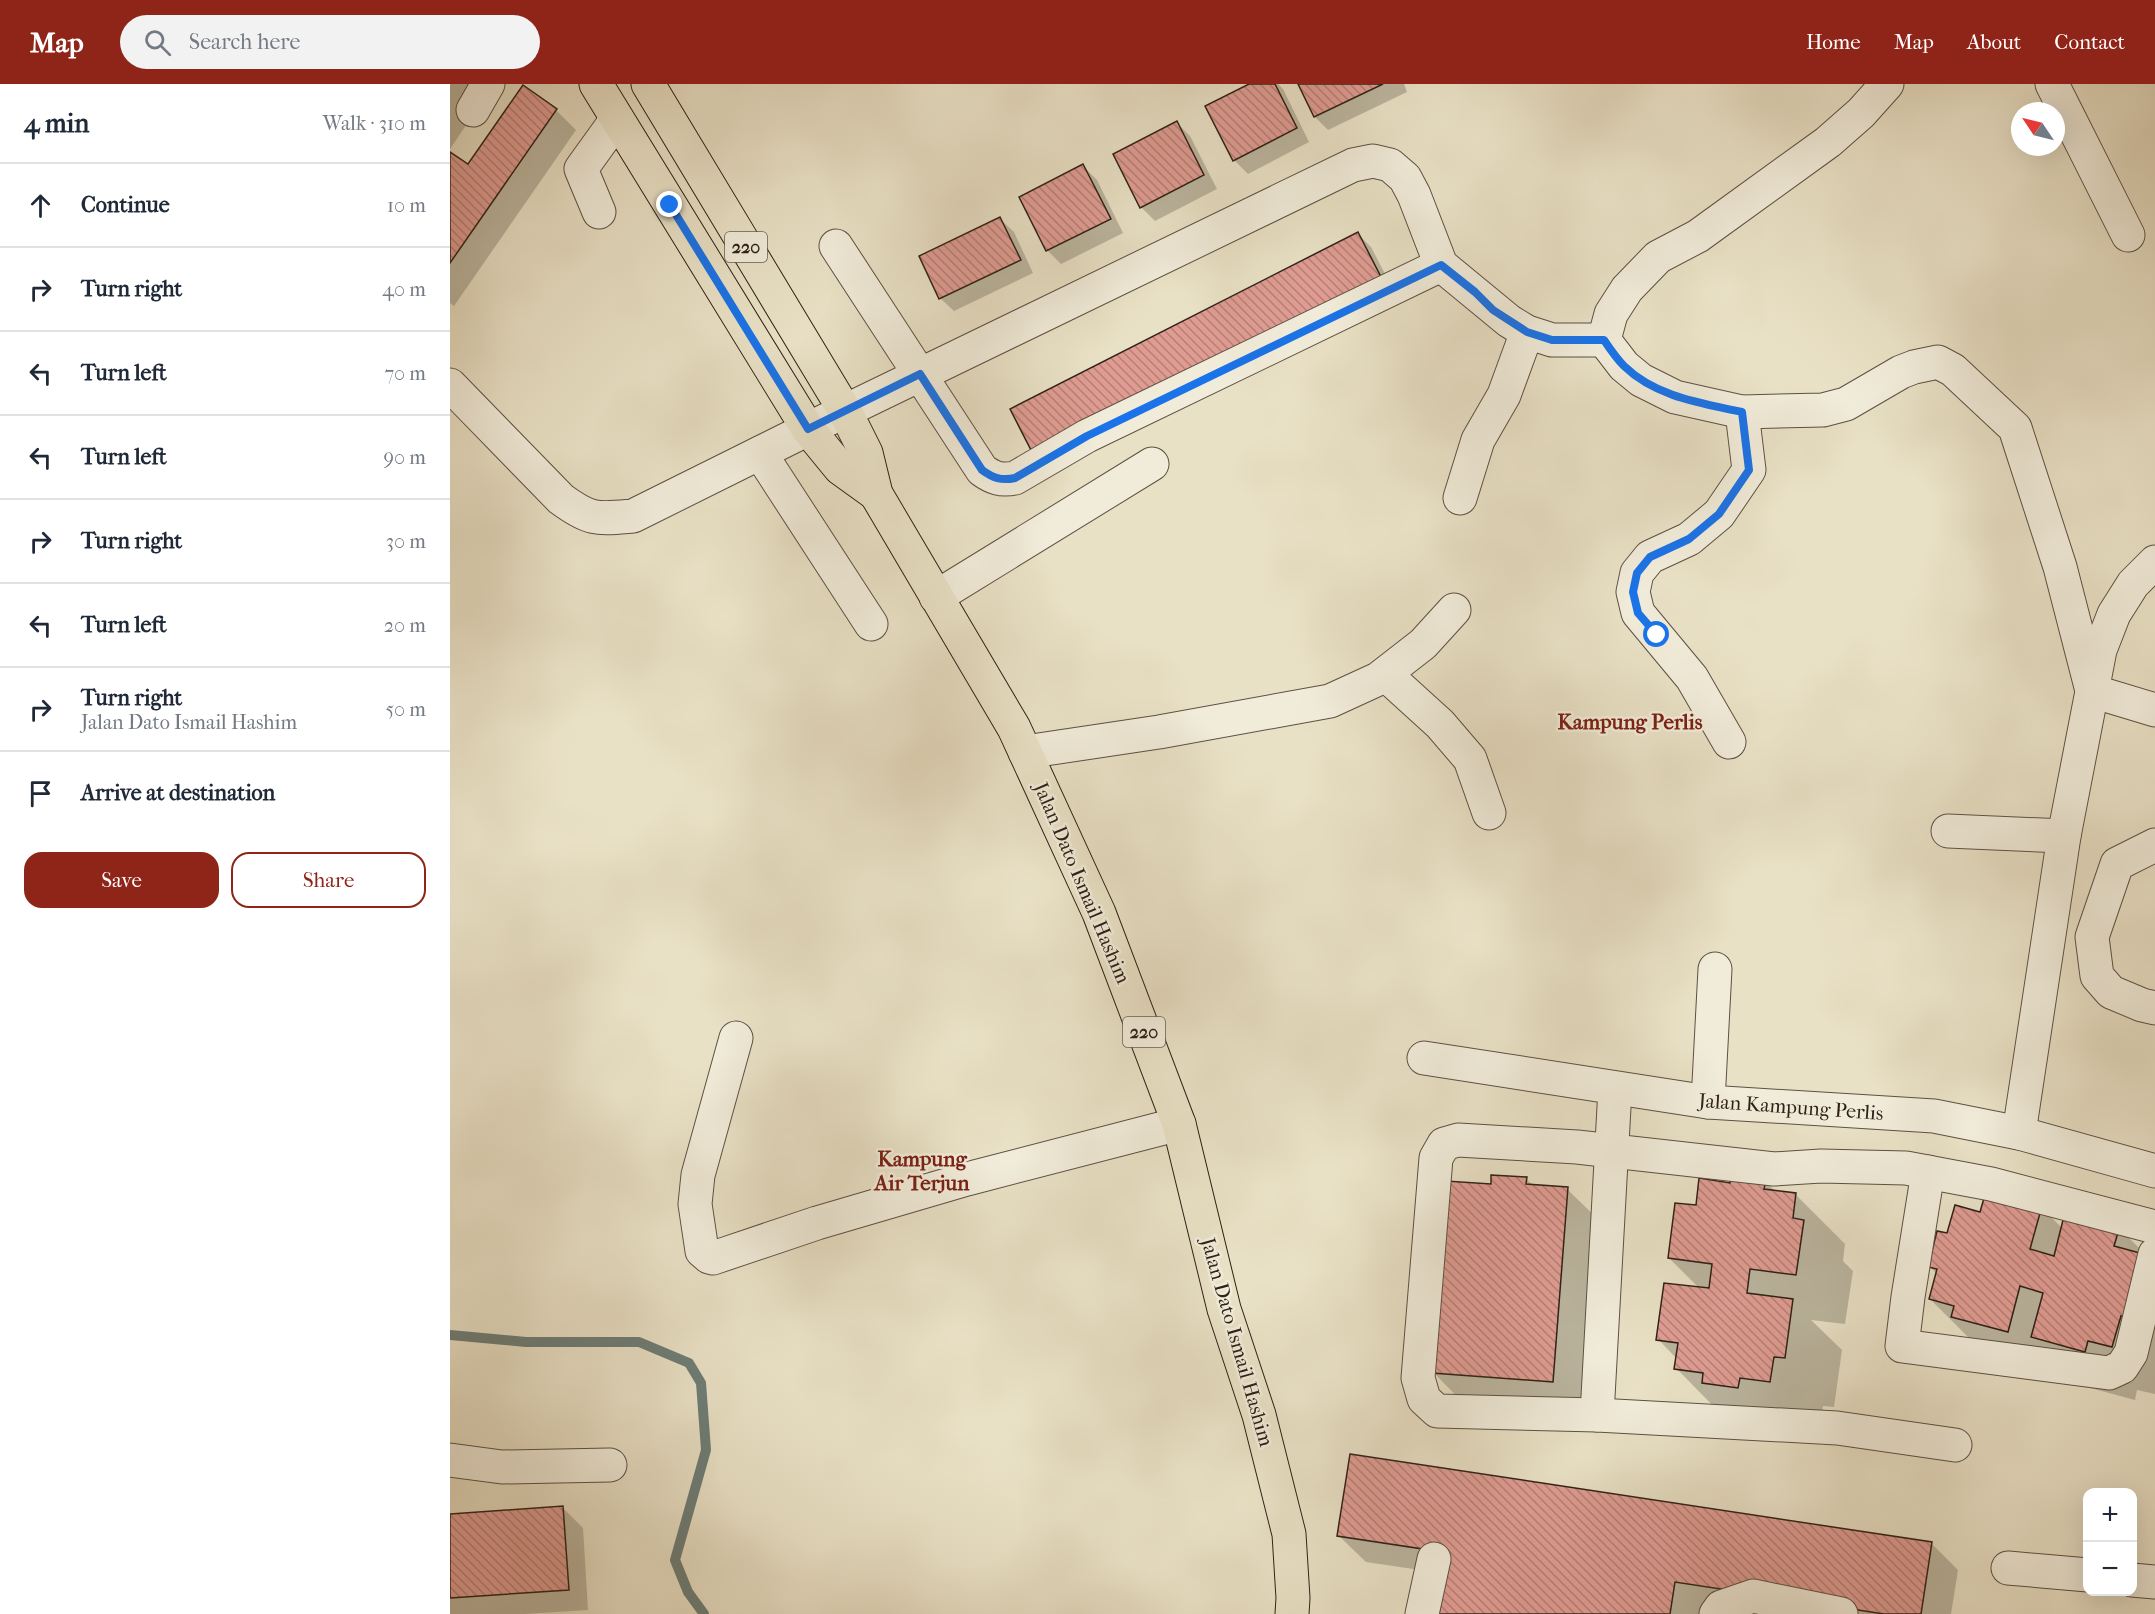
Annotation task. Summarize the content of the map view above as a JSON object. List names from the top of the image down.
{
  "streets": {
    "main road": ["220", "Jalan Dato Ismail Hashim"],
    "street": ["Jalan Kampung Perlis"]
  },
  "districts": ["Kampung Perlis", "Kampung Air Terjun"],
  "north": "top left",
  "page": {
    "header": "Map",
    "search": "Search here",
    "nav": [
      "Home",
      "Map",
      "About",
      "Contact"
    ],
    "heading": ["4 min", "Walk · 310 m"],
    "list": [
      ["Continue", "10 m"],
      ["Turn right", "40 m"],
      ["Turn left", "70 m"],
      ["Turn left", "90 m"],
      ["Turn right", "30 m"],
      ["Turn left", "20 m"],
      ["Turn right", "Jalan Dato Ismail Hashim", "50 m"],
      "Arrive at destination"
    ],
    "buttons": ["Save", "Share"],
    "map_buttons": ["+", "−"]
  }
}
